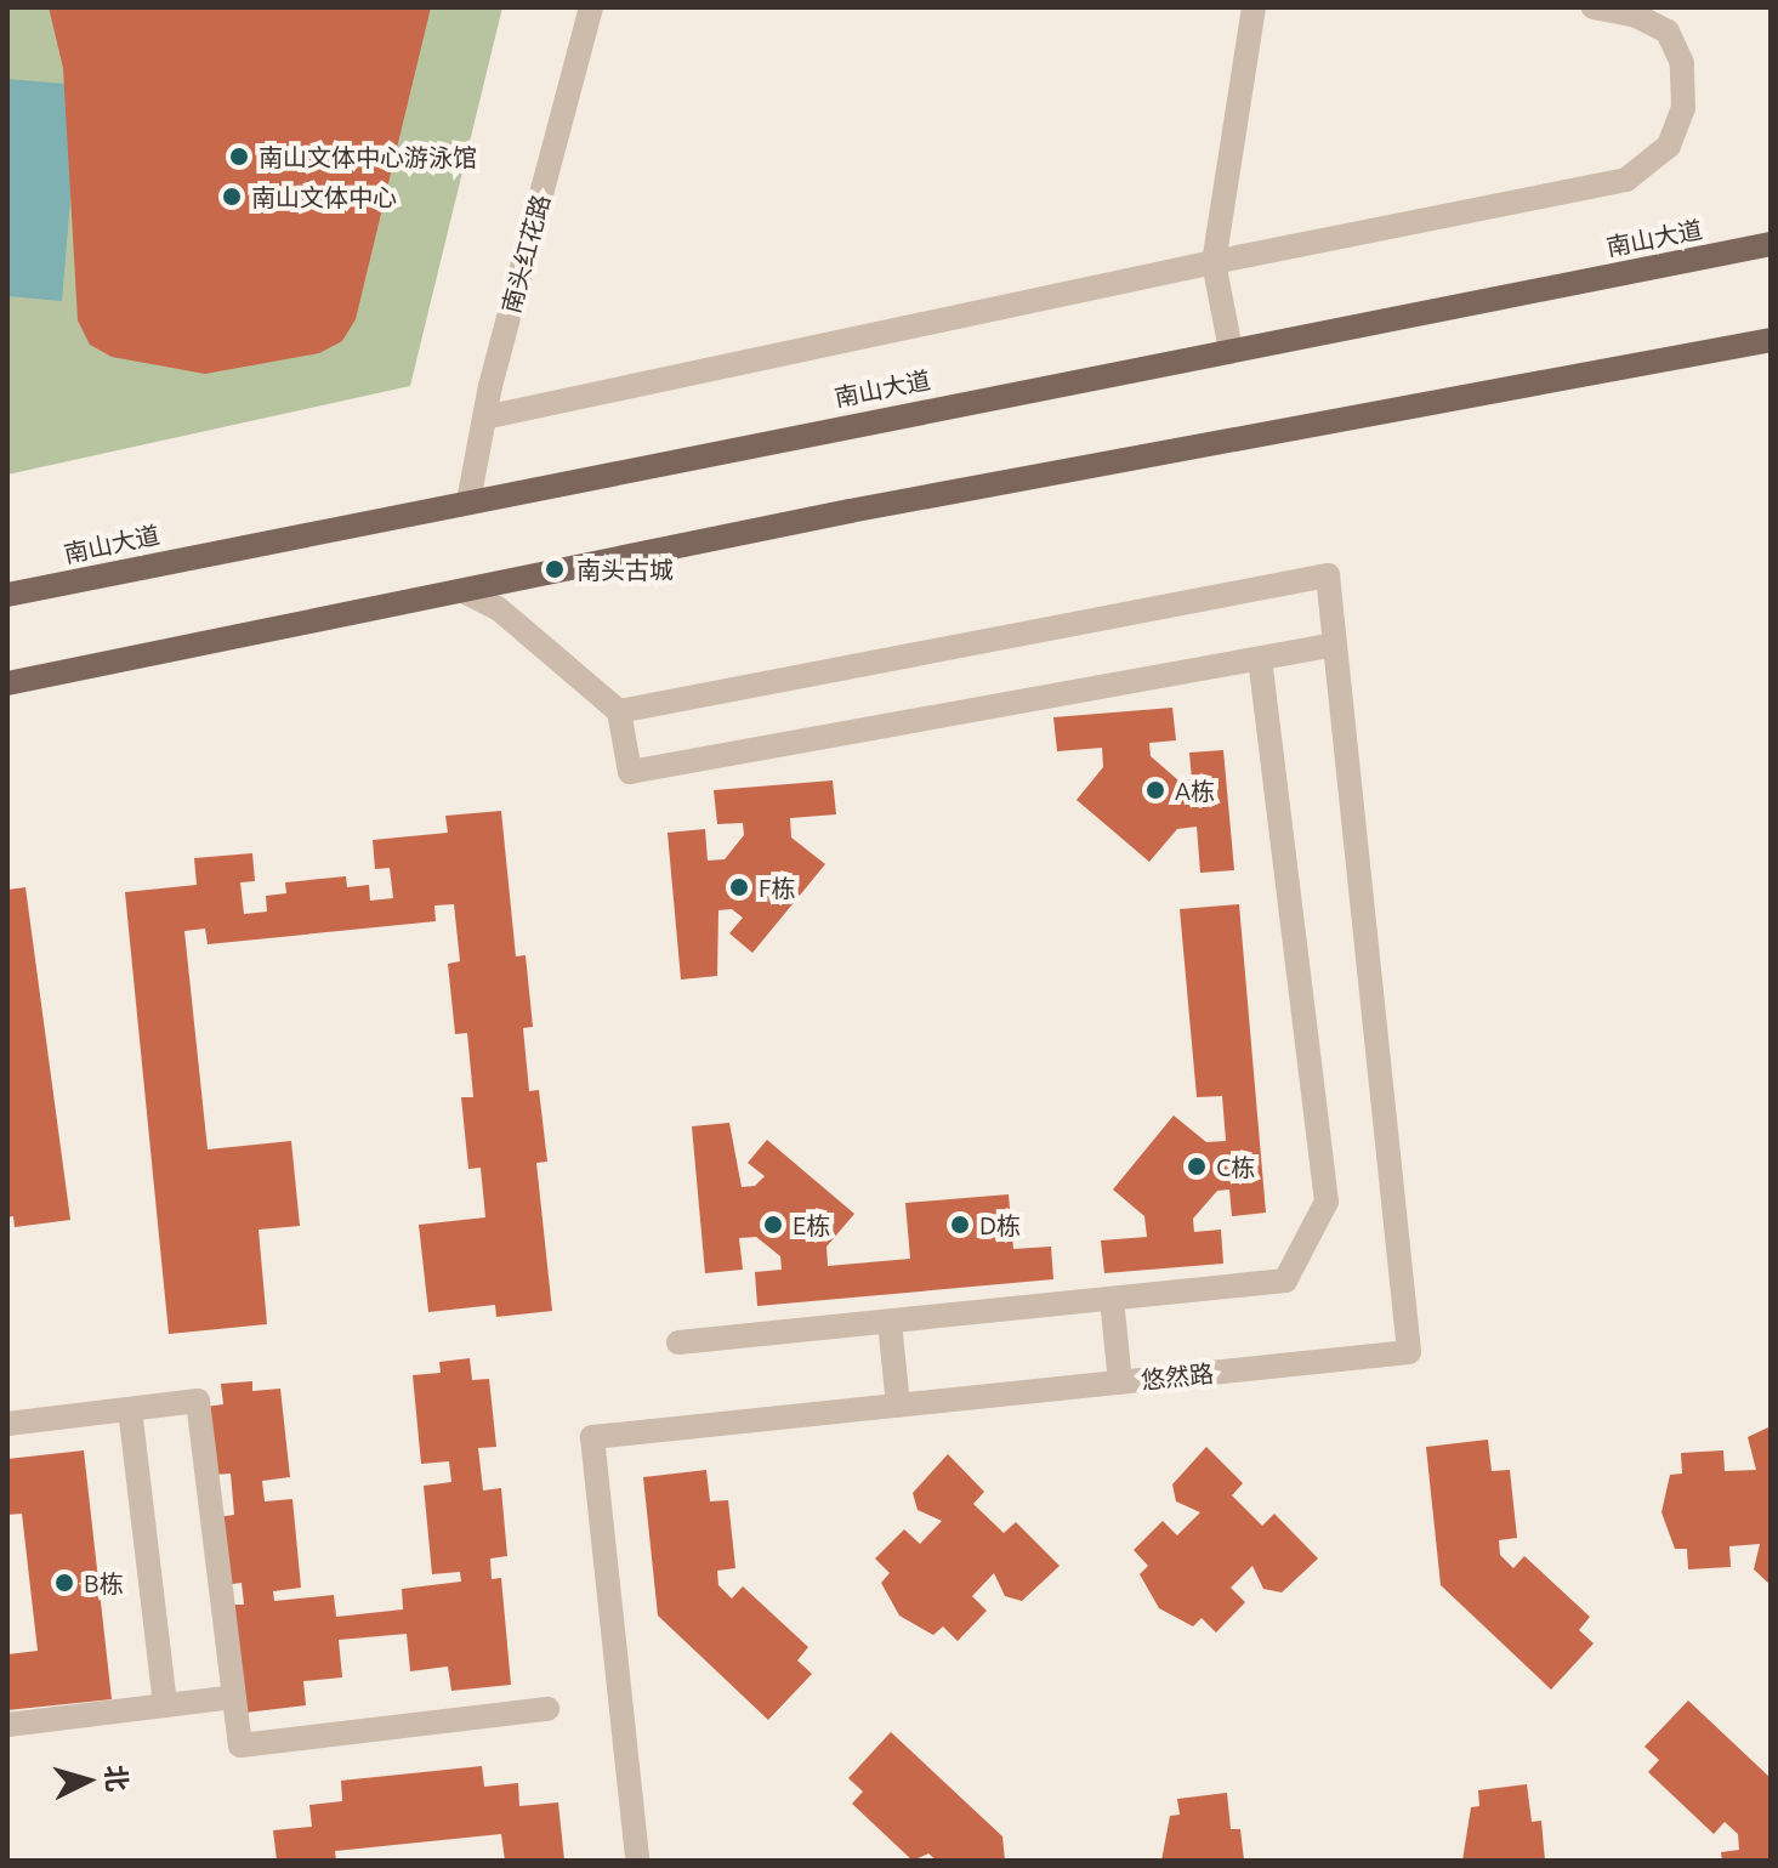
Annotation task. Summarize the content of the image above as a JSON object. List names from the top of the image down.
{
  "streets": {
    "main road": ["南山大道"],
    "street": ["南头红花路", "悠然路"]
  },
  "crossings": [
    ["南山大道", "南头红花路"]
  ],
  "places": [
    "南山文体中心游泳馆",
    "南山文体中心",
    "南头古城",
    "A栋",
    "F栋",
    "C栋",
    "E栋",
    "D栋",
    "B栋"
  ],
  "north": "right"
}
